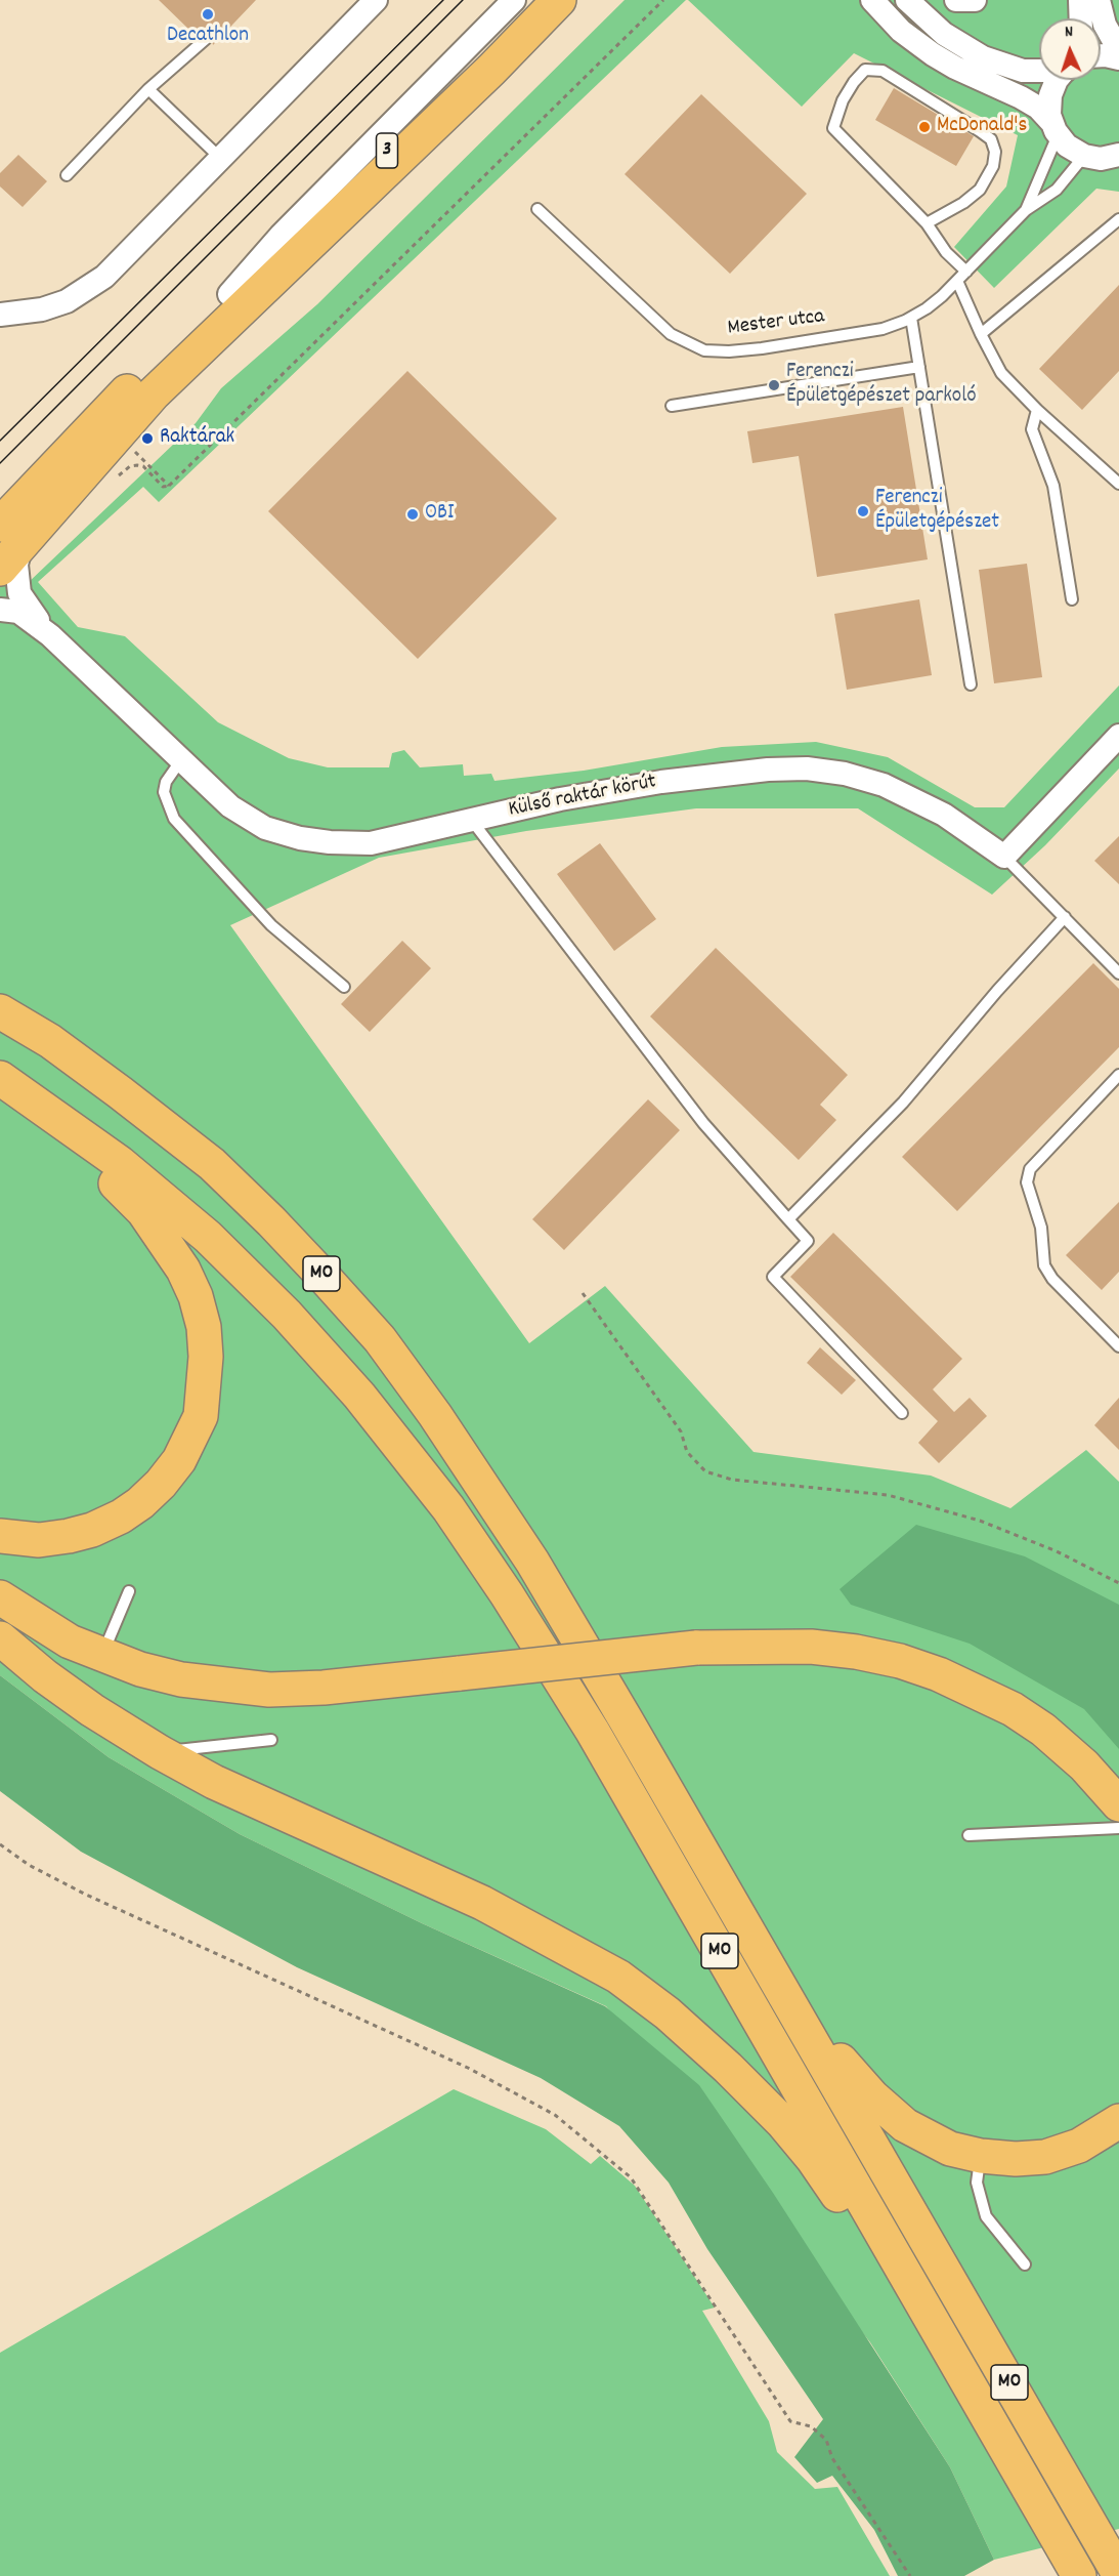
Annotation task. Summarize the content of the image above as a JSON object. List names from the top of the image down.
{
  "streets": {
    "main road": ["3", "M0"],
    "street": ["Külső raktár körút"],
    "lane": ["Mester utca"]
  },
  "crossings": [
    ["3", "Külső raktár körút"]
  ],
  "places": [
    "Decathlon",
    "McDonald's",
    "Ferenczi Épületgépészet parkoló",
    "Raktárak",
    "Ferenczi Épületgépészet",
    "OBI"
  ],
  "north": "top"
}
